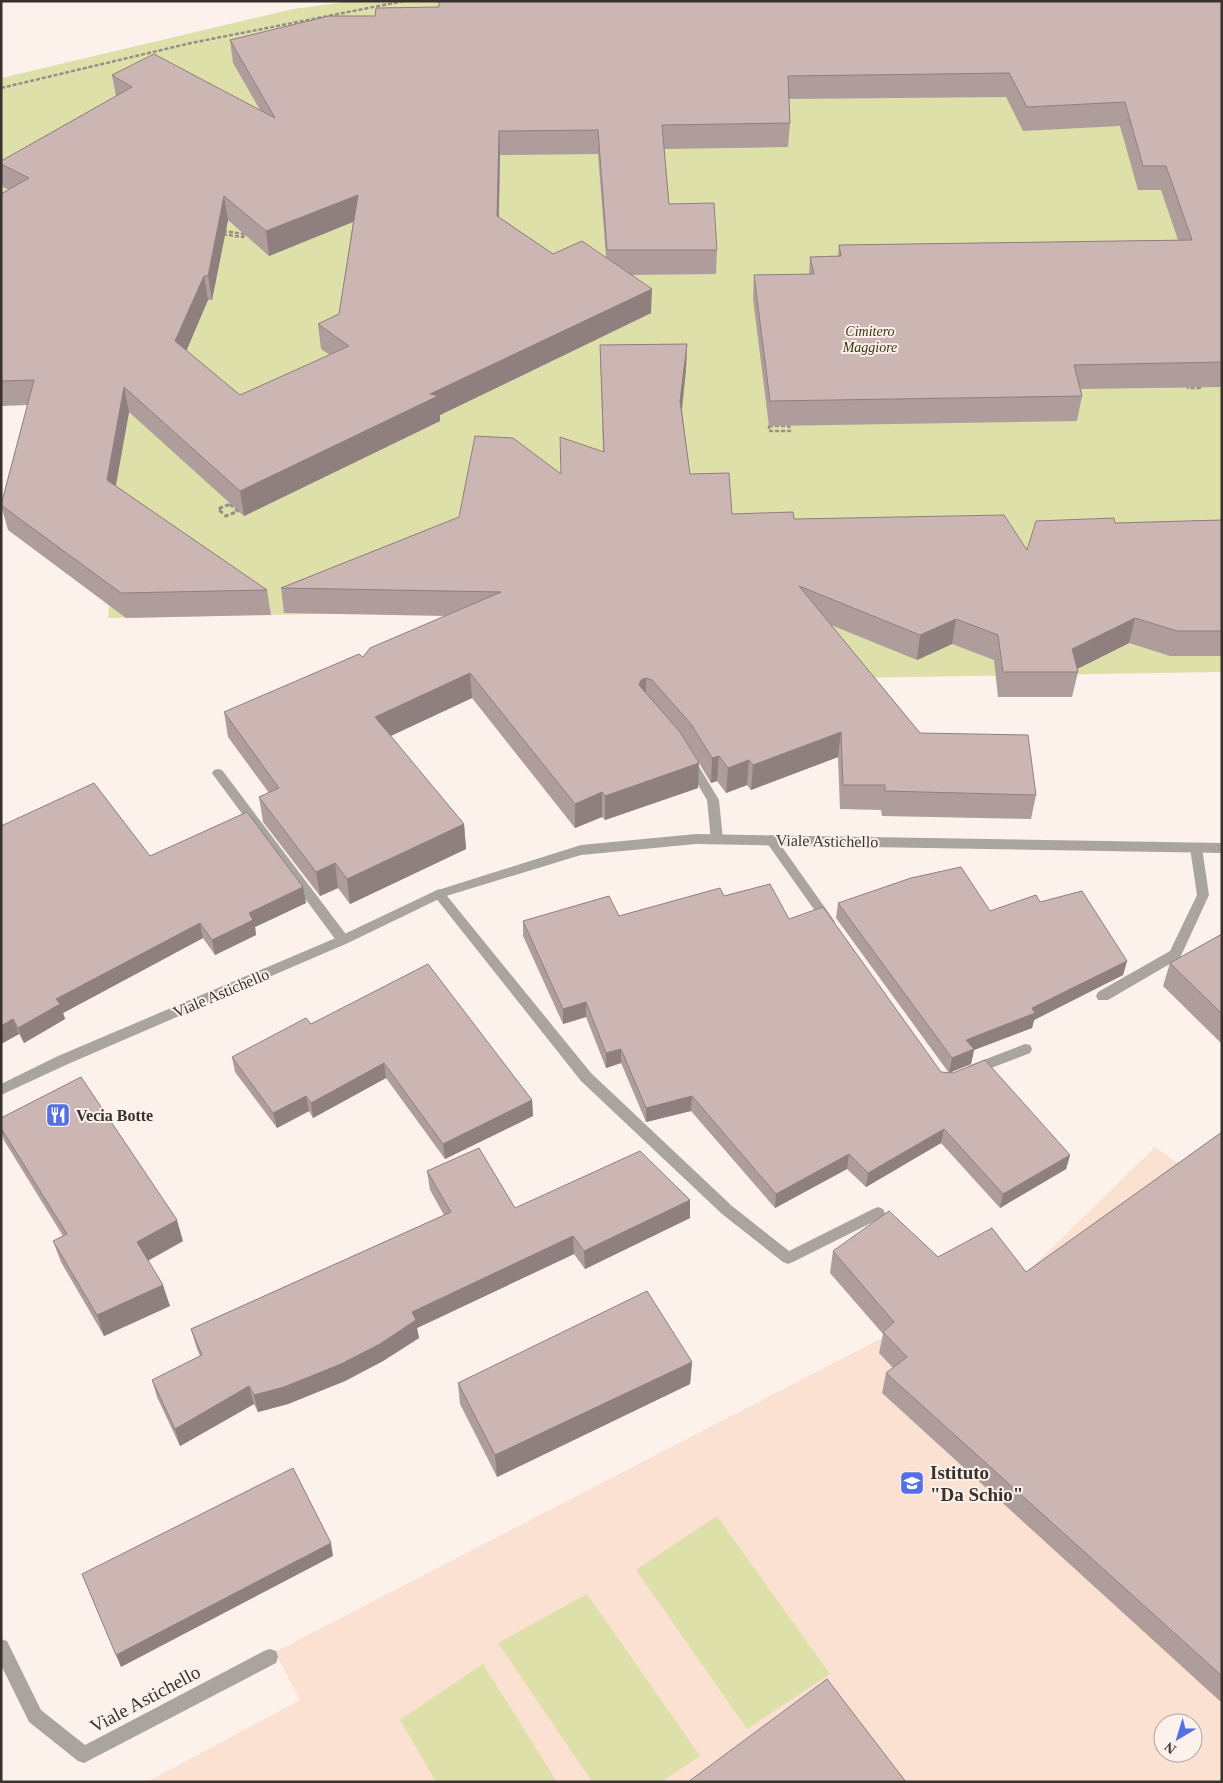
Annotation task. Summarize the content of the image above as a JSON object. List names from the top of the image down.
{
  "streets": {
    "street": ["Viale Astichello"]
  },
  "parks": ["Cimitero Maggiore"],
  "places": {
    "restaurant": ["Vecia Botte"],
    "school or university": ["Istituto \"Da Schio\""]
  },
  "north": "bottom left"
}
